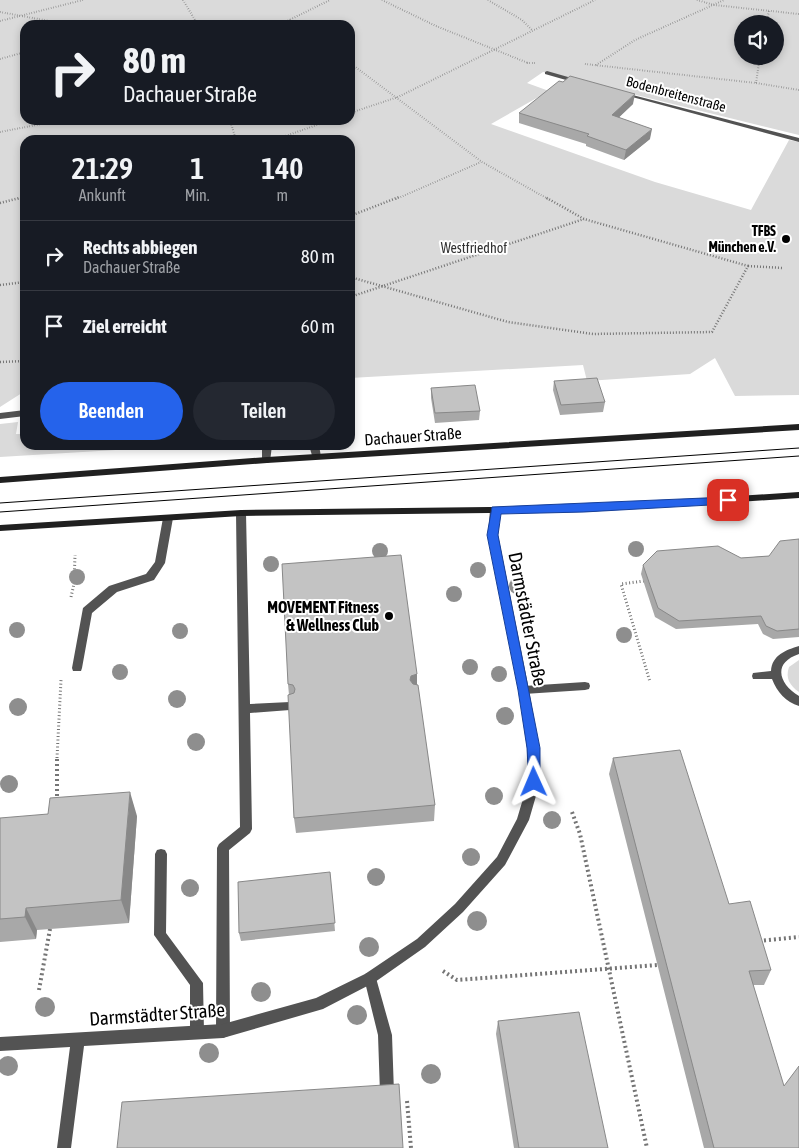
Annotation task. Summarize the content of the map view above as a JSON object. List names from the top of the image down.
{
  "streets": {
    "main road": ["Dachauer Straße"],
    "street": ["Bodenbreitenstraße", "Darmstädter Straße"]
  },
  "parks": ["Westfriedhof"],
  "places": ["TFBS München e.V.", "MOVEMENT Fitness & Wellness Club"],
  "page": {
    "turn": ["80 m", "Dachauer Straße"],
    "eta": [
      "21:29",
      "Ankunft",
      "1",
      "Min.",
      "140",
      "m"
    ],
    "list": [
      {
        "name": "Rechts abbiegen",
        "note": "Dachauer Straße",
        "value": "80 m"
      },
      {
        "name": "Ziel erreicht",
        "value": "60 m"
      }
    ],
    "buttons": ["Beenden", "Teilen"]
  }
}
